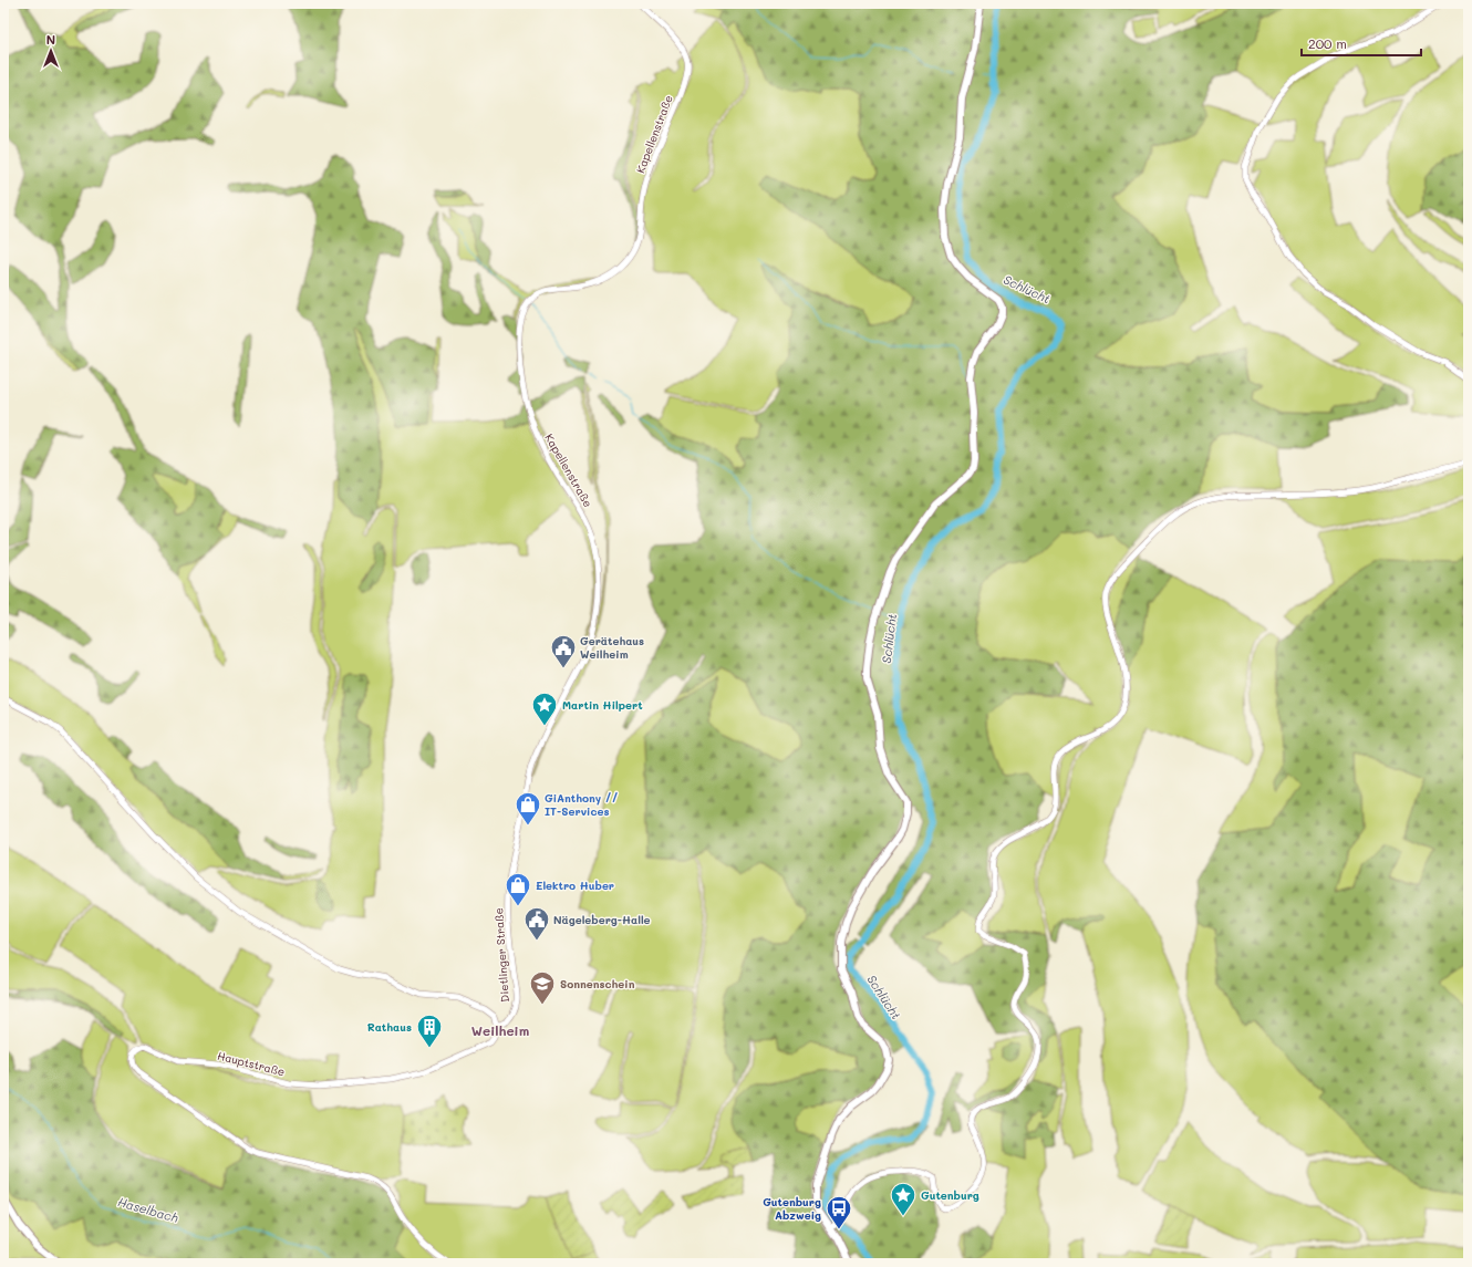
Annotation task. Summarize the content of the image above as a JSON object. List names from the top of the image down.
{
  "streets": {
    "street": ["Kapellenstraße", "Dietlinger Straße", "Hauptstraße"]
  },
  "crossings": [
    ["Kapellenstraße", "Dietlinger Straße"],
    ["Dietlinger Straße", "Hauptstraße"]
  ],
  "districts": ["Weilheim"],
  "water": ["Schlücht", "Haselbach"],
  "places": {
    "public building": ["Gerätehaus Weilheim", "Nägeleberg-Halle"],
    "place": ["Martin Hilpert", "Gutenburg"],
    "shop": ["GiAnthony // IT-Services", "Elektro Huber"],
    "school or university": ["Sonnenschein"],
    "building": ["Rathaus"],
    "bus stop": ["Gutenburg Abzweig"]
  },
  "scale_bar": "200 m",
  "north": "top"
}
